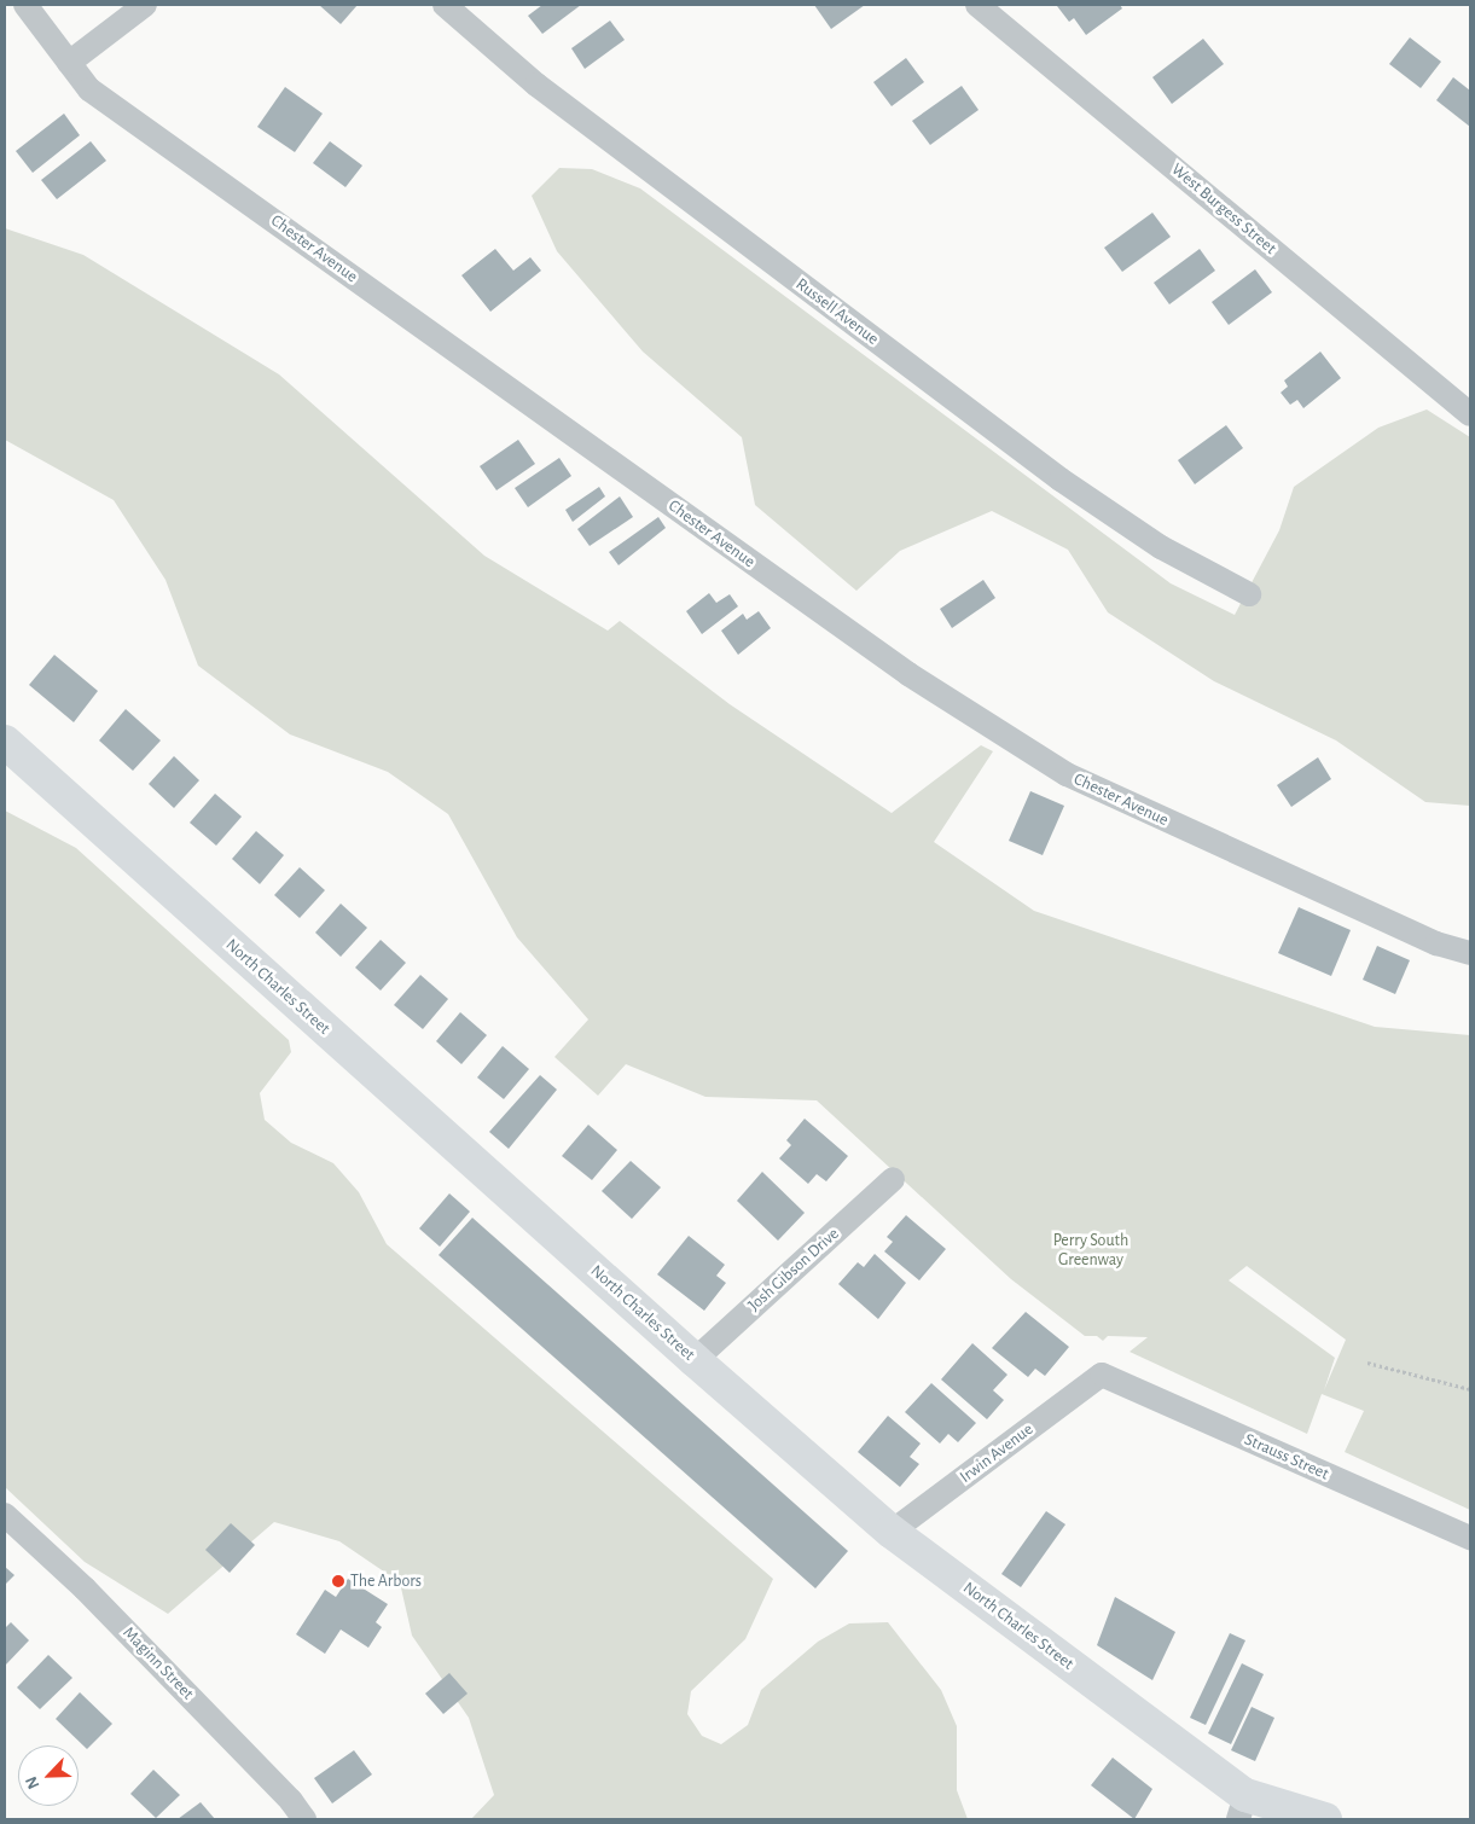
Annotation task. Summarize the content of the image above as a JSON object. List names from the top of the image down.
{
  "streets": {
    "street": [
      "West Burgess Street",
      "Chester Avenue",
      "Russell Avenue",
      "North Charles Street",
      "Josh Gibson Drive",
      "Irwin Avenue",
      "Strauss Street",
      "Maginn Street"
    ]
  },
  "crossings": [
    ["North Charles Street", "Josh Gibson Drive"],
    ["North Charles Street", "Irwin Avenue"],
    ["Irwin Avenue", "Strauss Street"]
  ],
  "parks": ["Perry South Greenway"],
  "places": ["The Arbors"],
  "north": "bottom left"
}
